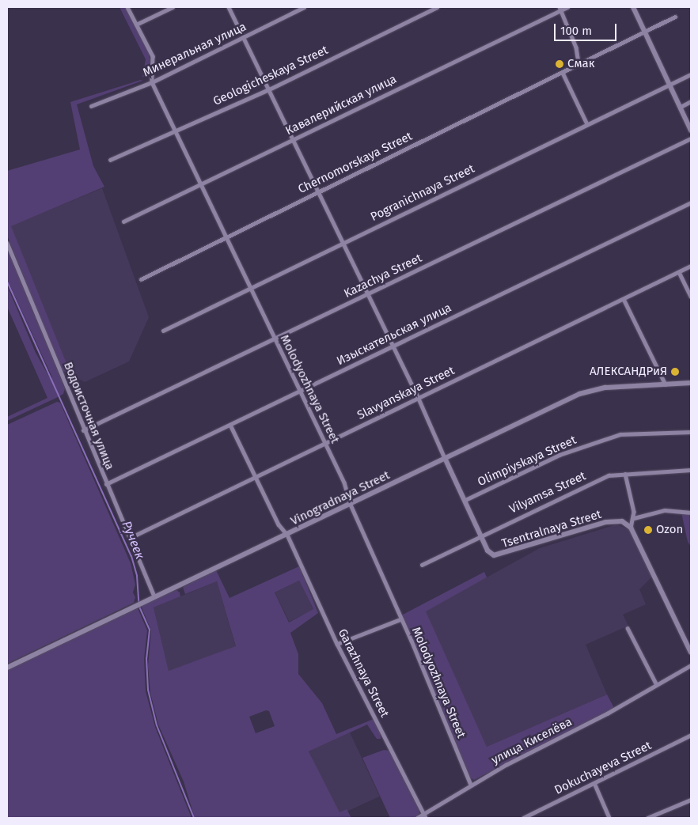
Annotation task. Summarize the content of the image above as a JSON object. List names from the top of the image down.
{
  "streets": {
    "street": [
      "Минеральная улица",
      "Geologicheskaya Street",
      "Кавалерийская улица",
      "Chernomorskaya Street",
      "Pogranichnaya Street",
      "Kazachya Street",
      "Изыскательская улица",
      "Molodyozhnaya Street",
      "Slavyanskaya Street",
      "Водоисточная улица",
      "Olimpiyskaya Street",
      "Vilyamsa Street",
      "Vinogradnaya Street",
      "Tsentralnaya Street",
      "Garazhnaya Street",
      "улица Киселёва",
      "Dokuchayeva Street"
    ]
  },
  "crossings": [
    ["Минеральная улица", "Molodyozhnaya Street"],
    ["Geologicheskaya Street", "Molodyozhnaya Street"],
    ["Кавалерийская улица", "Molodyozhnaya Street"],
    ["Chernomorskaya Street", "Molodyozhnaya Street"],
    ["Pogranichnaya Street", "Molodyozhnaya Street"],
    ["Kazachya Street", "Molodyozhnaya Street"],
    ["Kazachya Street", "Водоисточная улица"],
    ["Изыскательская улица", "Molodyozhnaya Street"],
    ["Изыскательская улица", "Водоисточная улица"],
    ["Изыскательская улица", "Garazhnaya Street"],
    ["Molodyozhnaya Street", "Slavyanskaya Street"],
    ["Molodyozhnaya Street", "Vinogradnaya Street"],
    ["Molodyozhnaya Street", "улица Киселёва"],
    ["Slavyanskaya Street", "Водоисточная улица"],
    ["Slavyanskaya Street", "Garazhnaya Street"],
    ["Водоисточная улица", "Vinogradnaya Street"],
    ["Olimpiyskaya Street", "Tsentralnaya Street"],
    ["Vilyamsa Street", "Tsentralnaya Street"],
    ["Vinogradnaya Street", "Tsentralnaya Street"],
    ["Vinogradnaya Street", "Garazhnaya Street"],
    ["Garazhnaya Street", "улица Киселёва"]
  ],
  "water": ["Ручеек"],
  "places": ["Смак", "АЛЕКСАНДРиЯ", "Ozon"],
  "scale_bar": "100 m"
}
